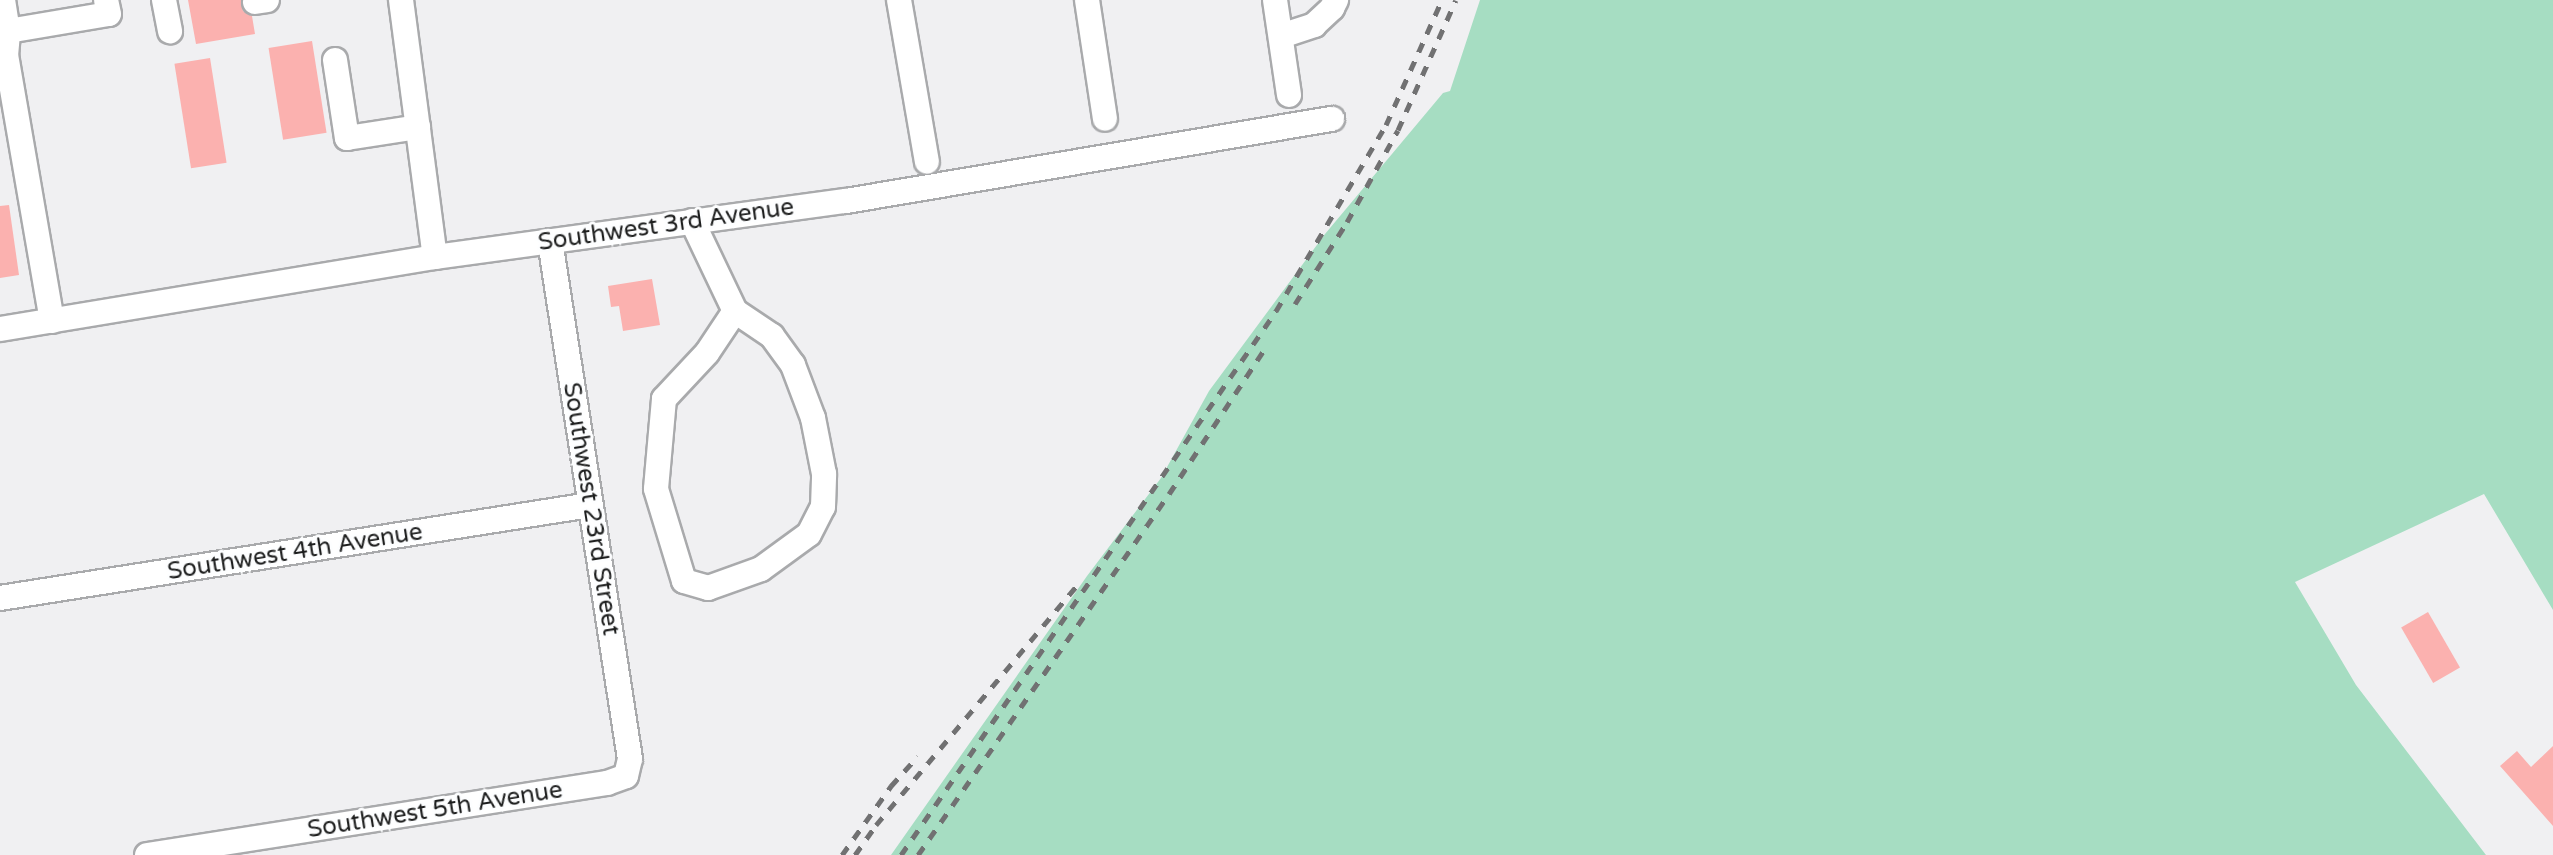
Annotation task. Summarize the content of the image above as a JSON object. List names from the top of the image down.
{
  "streets": {
    "street": [
      "Southwest 3rd Avenue",
      "Southwest 23rd Street",
      "Southwest 4th Avenue",
      "Southwest 5th Avenue"
    ]
  },
  "crossings": [
    ["Southwest 3rd Avenue", "Southwest 23rd Street"],
    ["Southwest 23rd Street", "Southwest 4th Avenue"],
    ["Southwest 23rd Street", "Southwest 5th Avenue"]
  ]
}
